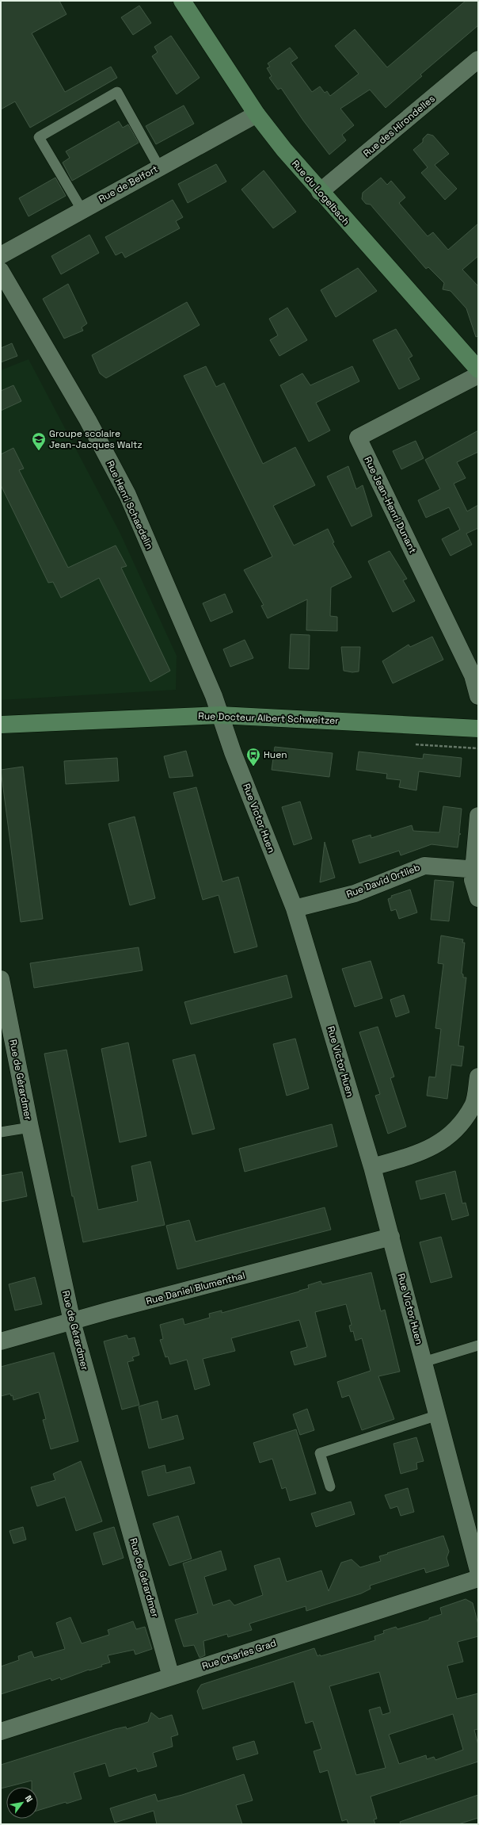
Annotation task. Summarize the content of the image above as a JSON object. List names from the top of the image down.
{
  "streets": {
    "street": [
      "Rue des Hirondelles",
      "Rue de Belfort",
      "Rue du Logelbach",
      "Rue Henri Schaedelin",
      "Rue Jean-Henri Dunant",
      "Rue Docteur Albert Schweitzer",
      "Rue Victor Huen",
      "Rue David Ortlieb",
      "Rue de Gérardmer",
      "Rue Daniel Blumenthal",
      "Rue Charles Grad"
    ]
  },
  "crossings": [
    ["Rue des Hirondelles", "Rue du Logelbach"],
    ["Rue de Belfort", "Rue du Logelbach"],
    ["Rue Henri Schaedelin", "Rue Docteur Albert Schweitzer"],
    ["Rue Henri Schaedelin", "Rue Victor Huen"],
    ["Rue Docteur Albert Schweitzer", "Rue Victor Huen"],
    ["Rue Victor Huen", "Rue David Ortlieb"],
    ["Rue Victor Huen", "Rue Daniel Blumenthal"],
    ["Rue de Gérardmer", "Rue Daniel Blumenthal"],
    ["Rue de Gérardmer", "Rue Charles Grad"]
  ],
  "places": {
    "school or university": ["Groupe scolaire Jean-Jacques Waltz"],
    "bus stop": ["Huen"]
  },
  "north": "top right"
}
